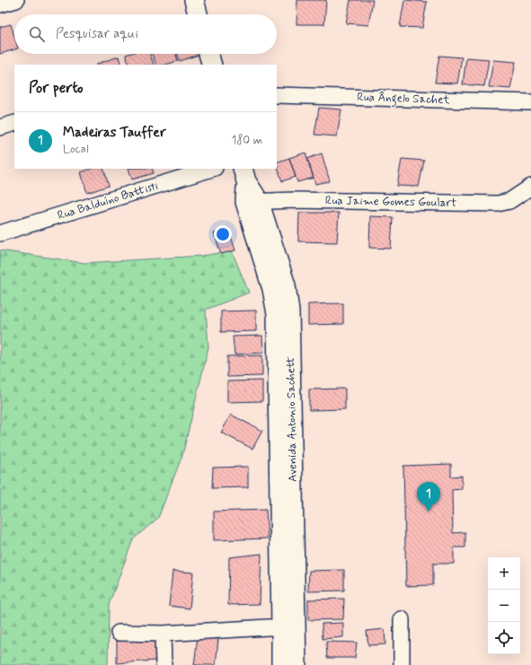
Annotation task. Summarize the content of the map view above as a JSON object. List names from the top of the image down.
{
  "streets": {
    "street": [
      "Rua Ângelo Sachet",
      "Rua Balduíno Battisti",
      "Rua Jaime Gomes Goulart",
      "Avenida Antonio Sachett"
    ]
  },
  "crossings": [
    ["Rua Jaime Gomes Goulart", "Avenida Antonio Sachett"]
  ],
  "page": {
    "search": "Pesquisar aqui",
    "heading": "Por perto",
    "list": [
      {
        "mark": "1",
        "name": "Madeiras Tauffer",
        "note": "Local",
        "value": "180 m"
      }
    ],
    "pins": "1",
    "map_buttons": ["+", "−"]
  }
}
